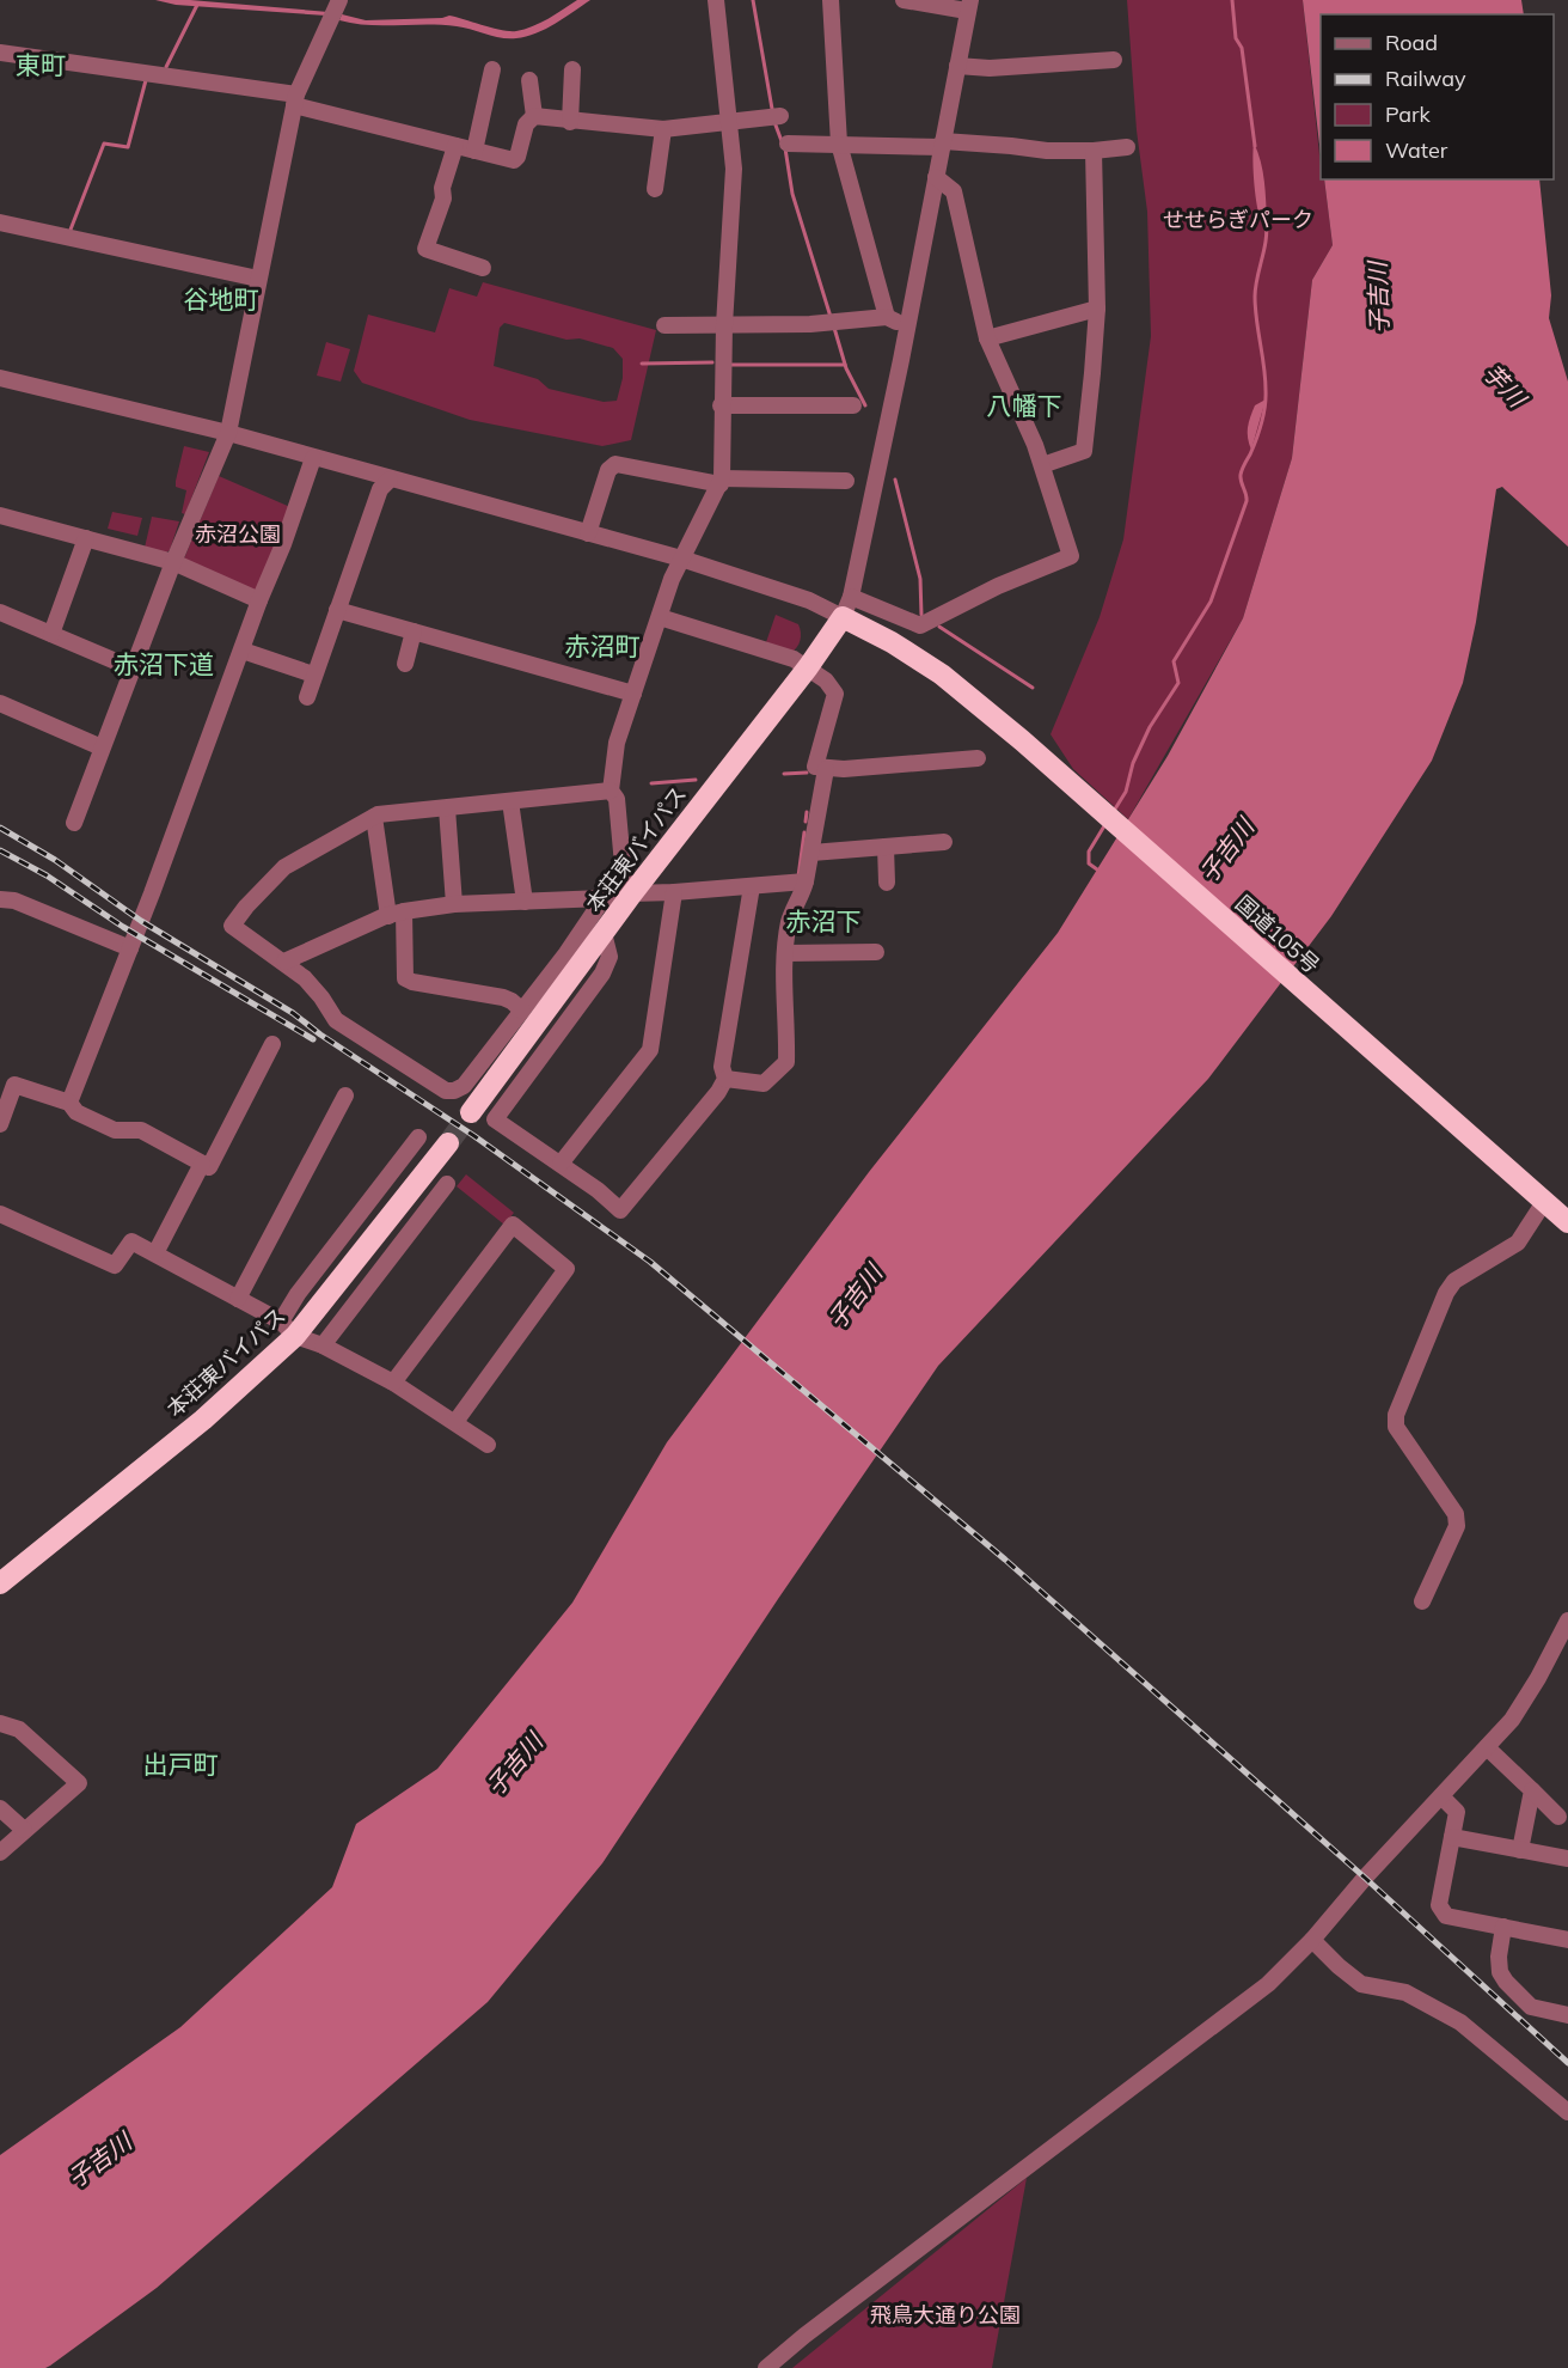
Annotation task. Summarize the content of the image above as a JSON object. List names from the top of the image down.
{
  "streets": {
    "highway": ["本荘東バイパス", "国道105号"]
  },
  "crossings": [
    ["本荘東バイパス", "国道105号"]
  ],
  "districts": [
    "東町",
    "谷地町",
    "八幡下",
    "赤沼町",
    "赤沼下道",
    "赤沼下",
    "出戸町"
  ],
  "water": ["子吉川", "芋川"],
  "parks": ["せせらぎパーク", "赤沼公園", "飛鳥大通り公園"],
  "legend": [
    "Road",
    "Railway",
    "Park",
    "Water"
  ]
}
